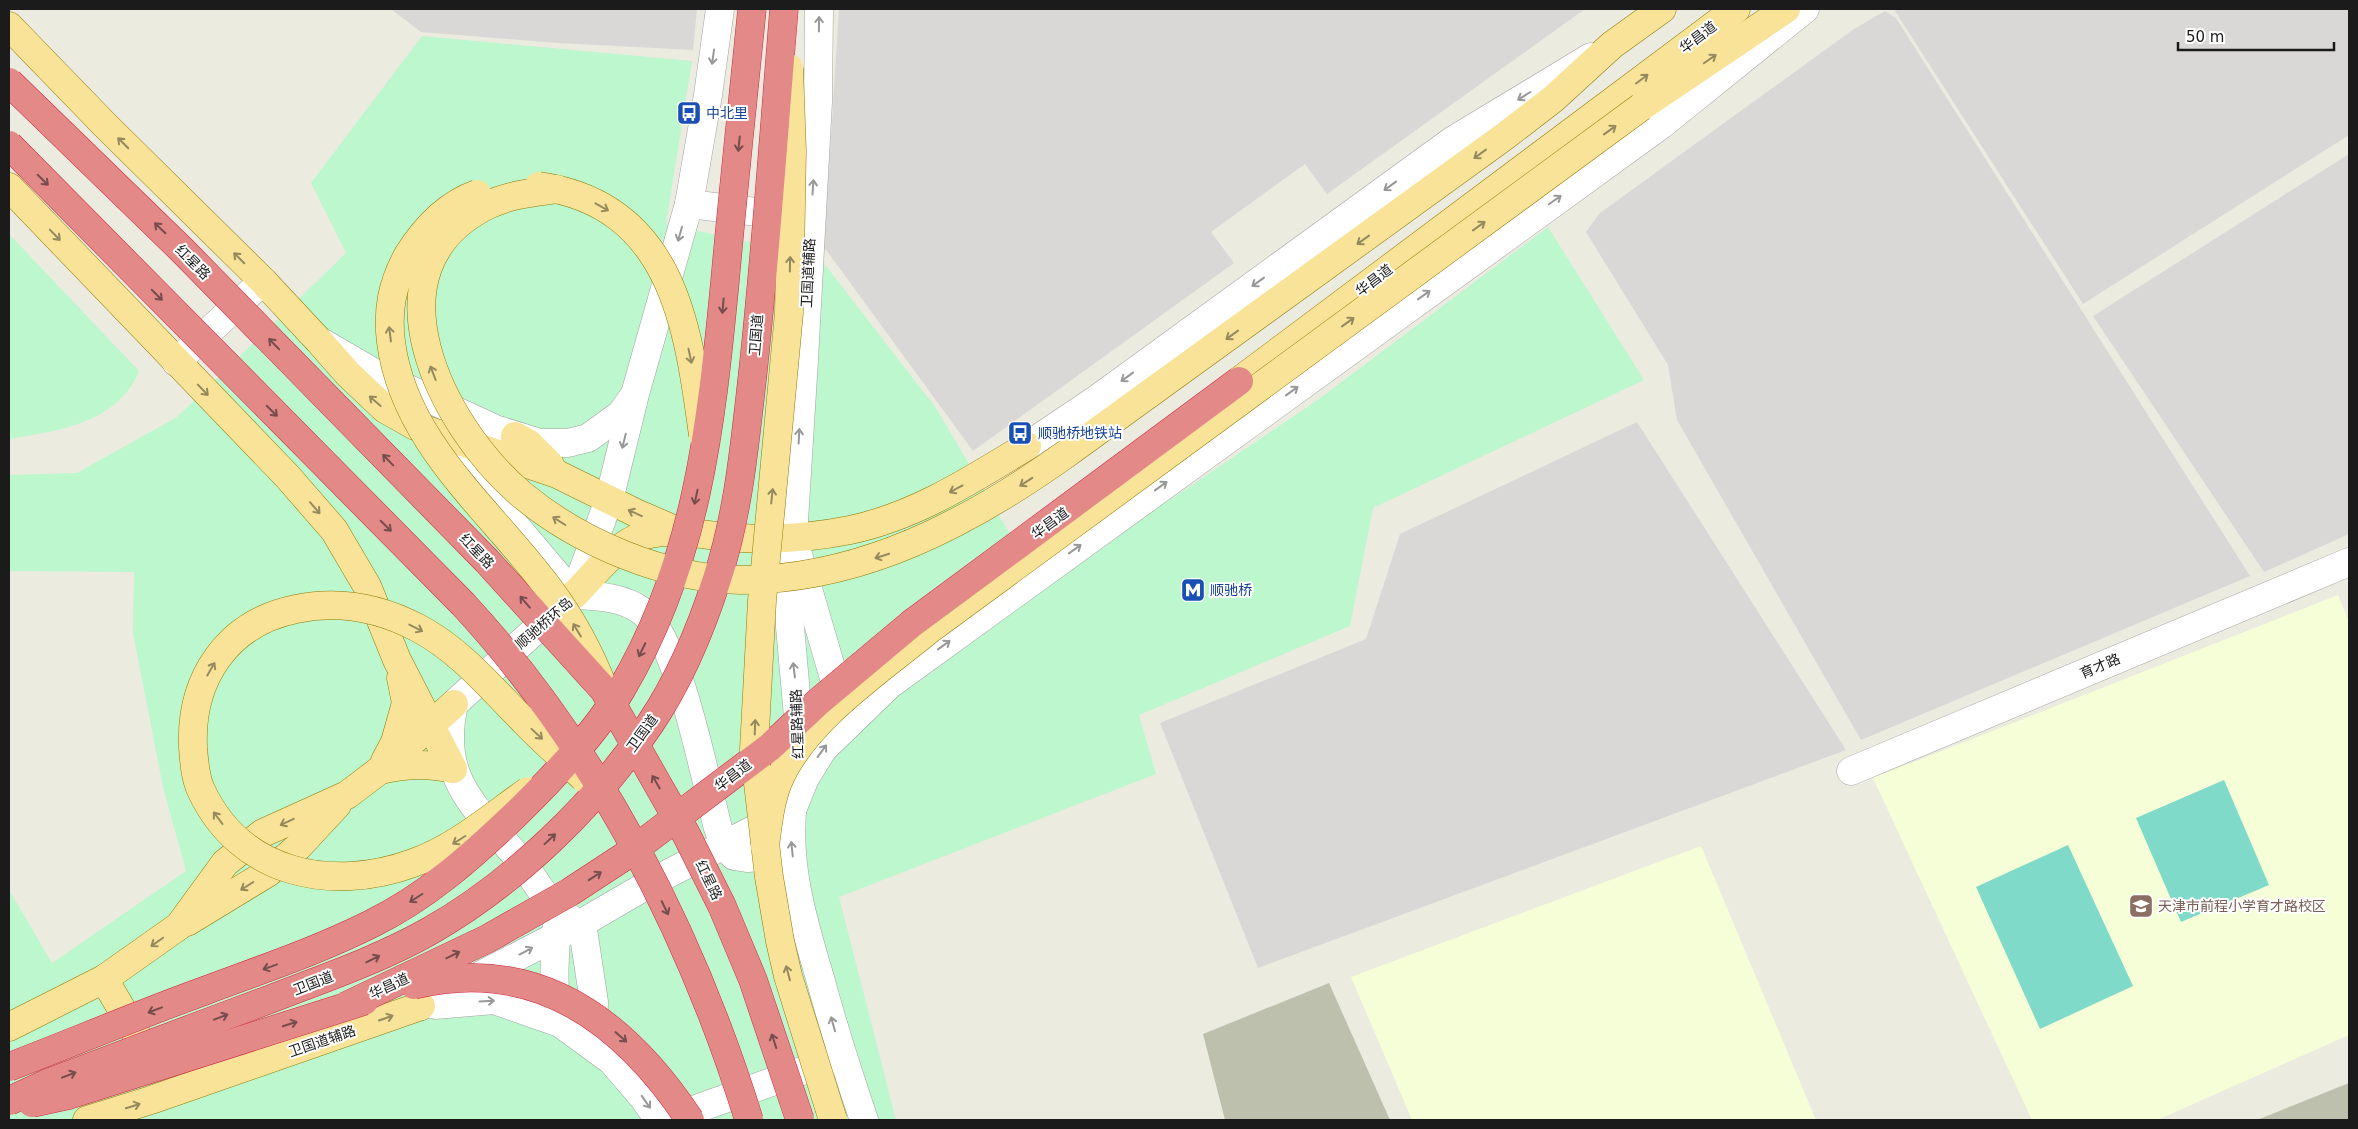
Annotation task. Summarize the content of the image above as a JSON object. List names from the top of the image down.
{
  "streets": {
    "highway": ["华昌道", "红星路", "卫国道"],
    "main road": ["卫国道辅路"],
    "street": ["顺驰桥环岛", "育才路", "红星路辅路"]
  },
  "crossings": [
    ["卫国道辅路", "红星路辅路"],
    ["顺驰桥环岛", "红星路辅路"]
  ],
  "one_way": ["华昌道", "卫国道"],
  "places": {
    "bus stop": ["中北里", "顺驰桥地铁站"],
    "metro station": ["顺驰桥"],
    "school or university": ["天津市前程小学育才路校区"]
  },
  "scale_bar": "50 m"
}
